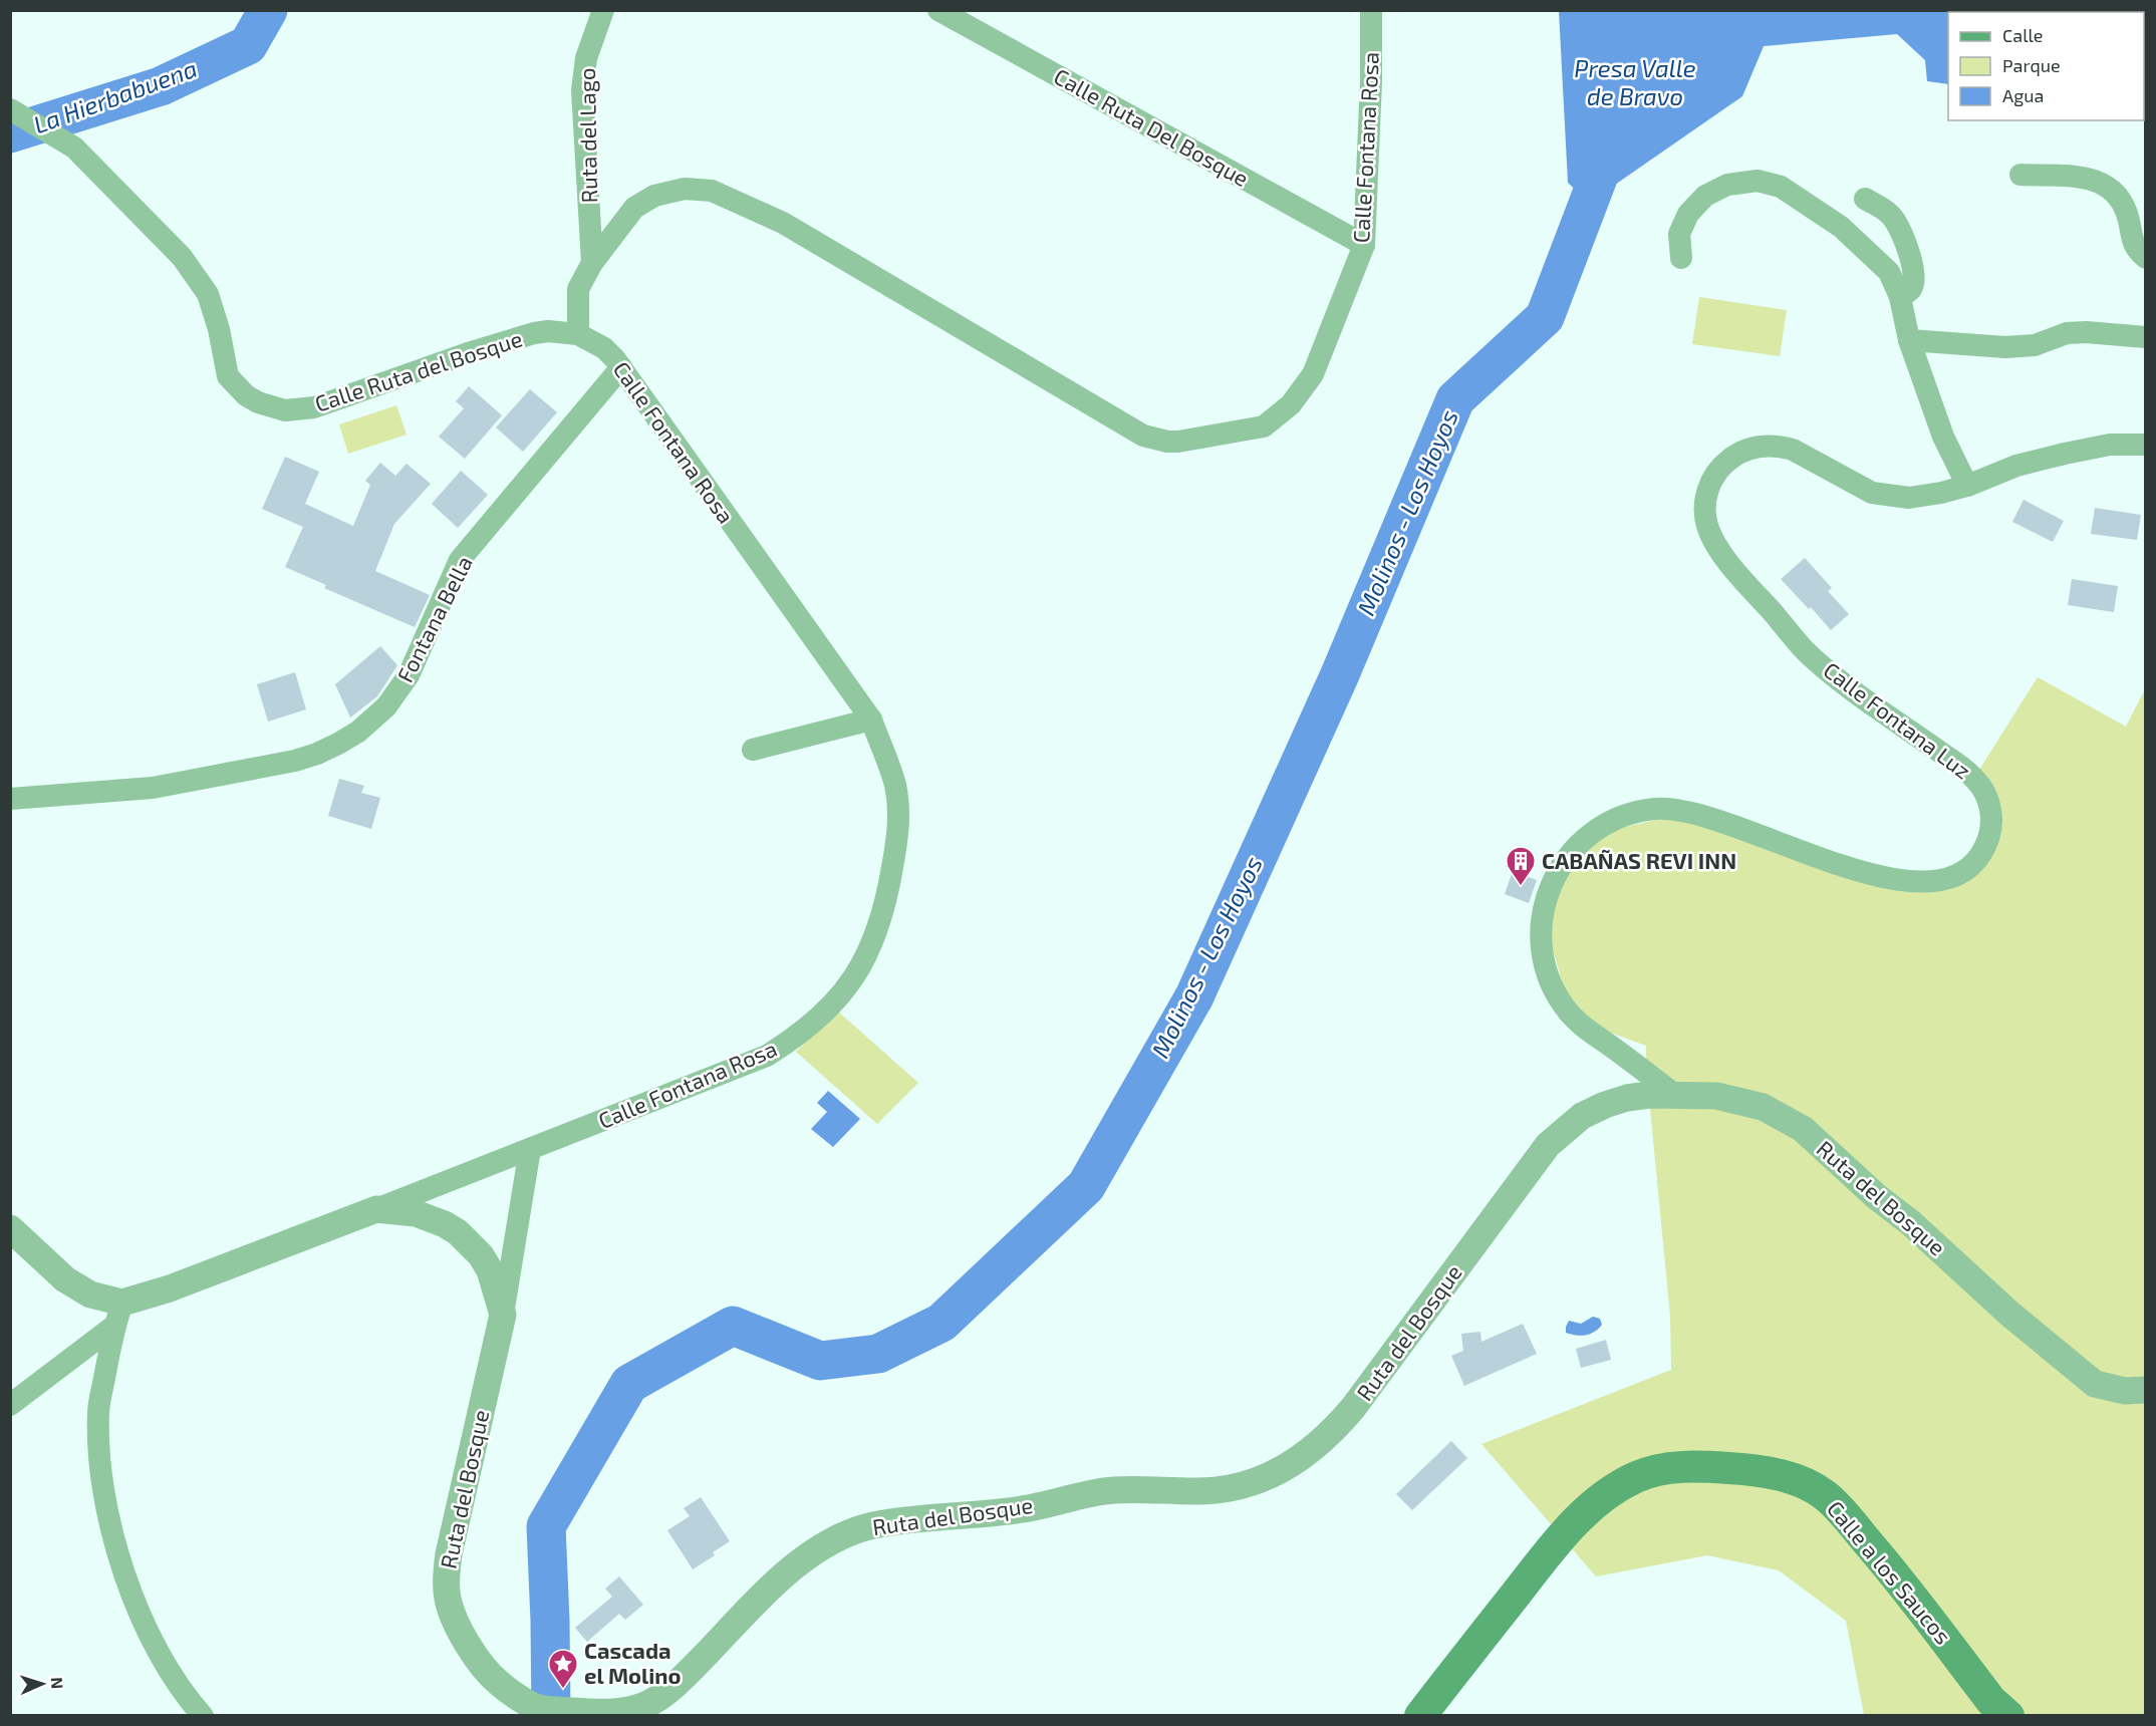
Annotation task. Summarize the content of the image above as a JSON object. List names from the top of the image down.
{
  "streets": {
    "main road": ["Calle a los Saucos"],
    "street": [
      "Calle Ruta Del Bosque",
      "Ruta del Lago",
      "Calle Fontana Rosa",
      "Calle Ruta del Bosque",
      "Fontana Bella",
      "Calle Fontana Luz",
      "Ruta del Bosque"
    ]
  },
  "crossings": [
    ["Calle Ruta Del Bosque", "Calle Fontana Rosa"],
    ["Ruta del Lago", "Calle Fontana Rosa"],
    ["Calle Fontana Rosa", "Calle Ruta del Bosque"],
    ["Calle Fontana Rosa", "Fontana Bella"],
    ["Calle Fontana Rosa", "Ruta del Bosque"],
    ["Calle Fontana Luz", "Ruta del Bosque"]
  ],
  "water": ["Presa Valle de Bravo", "La Hierbabuena", "Molinos - Los Hoyos"],
  "places": {
    "building": ["CABAÑAS REVI INN"],
    "place": ["Cascada el Molino"]
  },
  "legend": ["Calle", "Parque", "Agua"],
  "north": "right"
}
